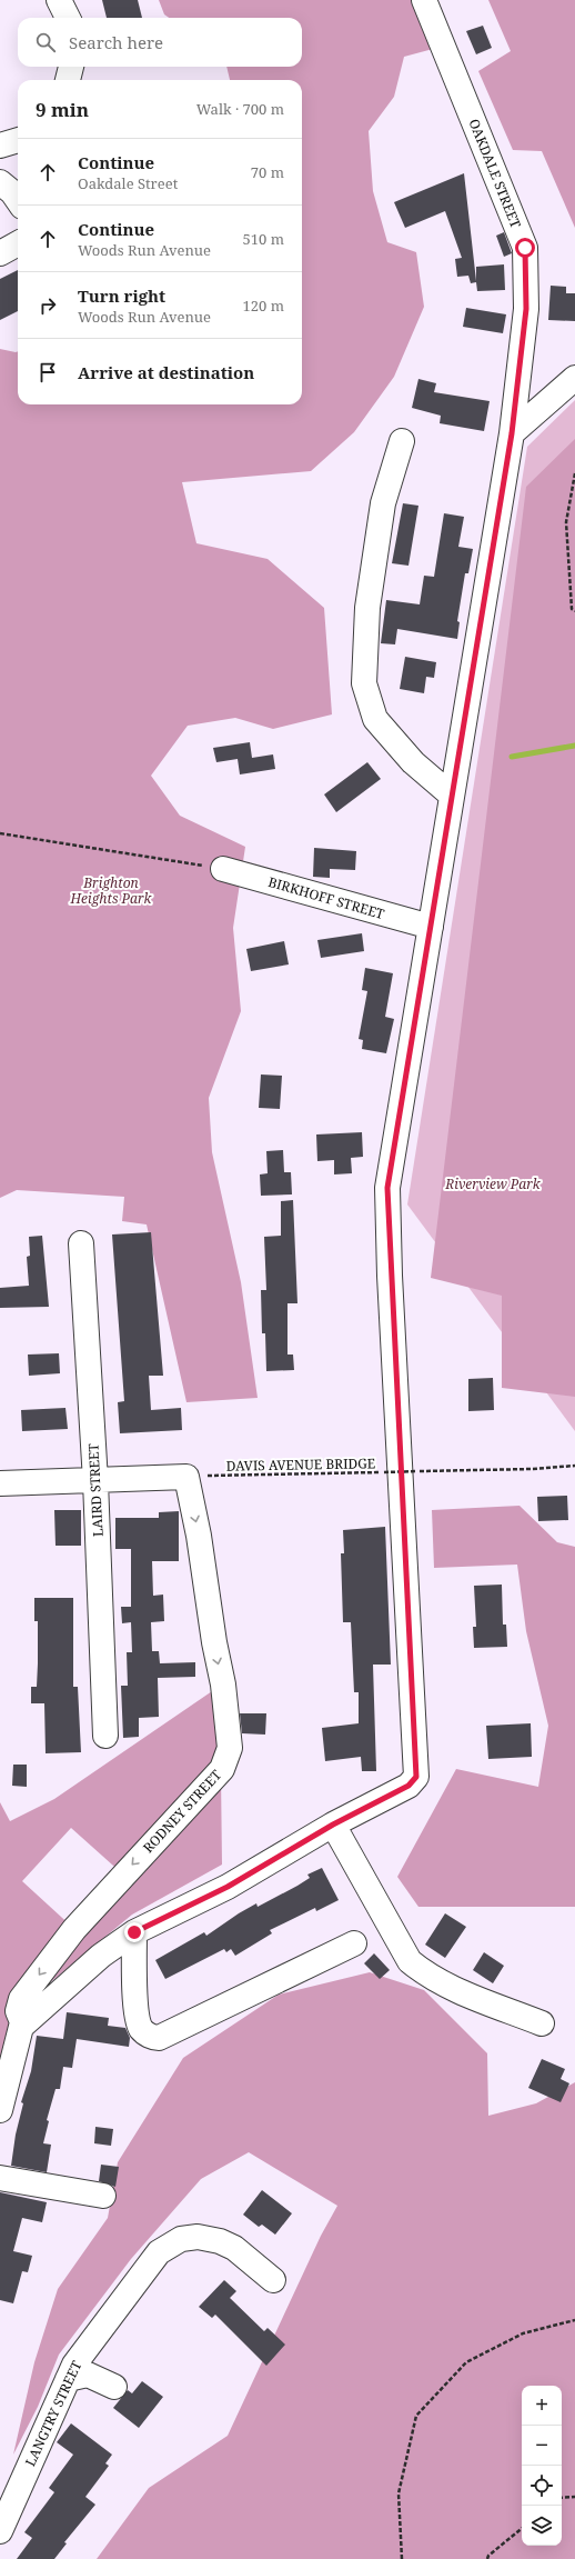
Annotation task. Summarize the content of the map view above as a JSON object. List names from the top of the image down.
{
  "streets": {
    "street": [
      "OAKDALE STREET",
      "BIRKHOFF STREET",
      "LAIRD STREET",
      "RODNEY STREET",
      "LANGTRY STREET"
    ],
    "path": ["DAVIS AVENUE BRIDGE"]
  },
  "crossings": [
    ["OAKDALE STREET", "BIRKHOFF STREET"],
    ["OAKDALE STREET", "RODNEY STREET"],
    ["DAVIS AVENUE BRIDGE", "RODNEY STREET"]
  ],
  "one_way": ["RODNEY STREET"],
  "parks": ["Brighton Heights Park", "Riverview Park"],
  "page": {
    "search": "Search here",
    "heading": ["9 min", "Walk · 700 m"],
    "list": [
      ["Continue", "Oakdale Street", "70 m"],
      ["Continue", "Woods Run Avenue", "510 m"],
      ["Turn right", "Woods Run Avenue", "120 m"],
      "Arrive at destination"
    ],
    "map_buttons": ["+", "−"]
  }
}
